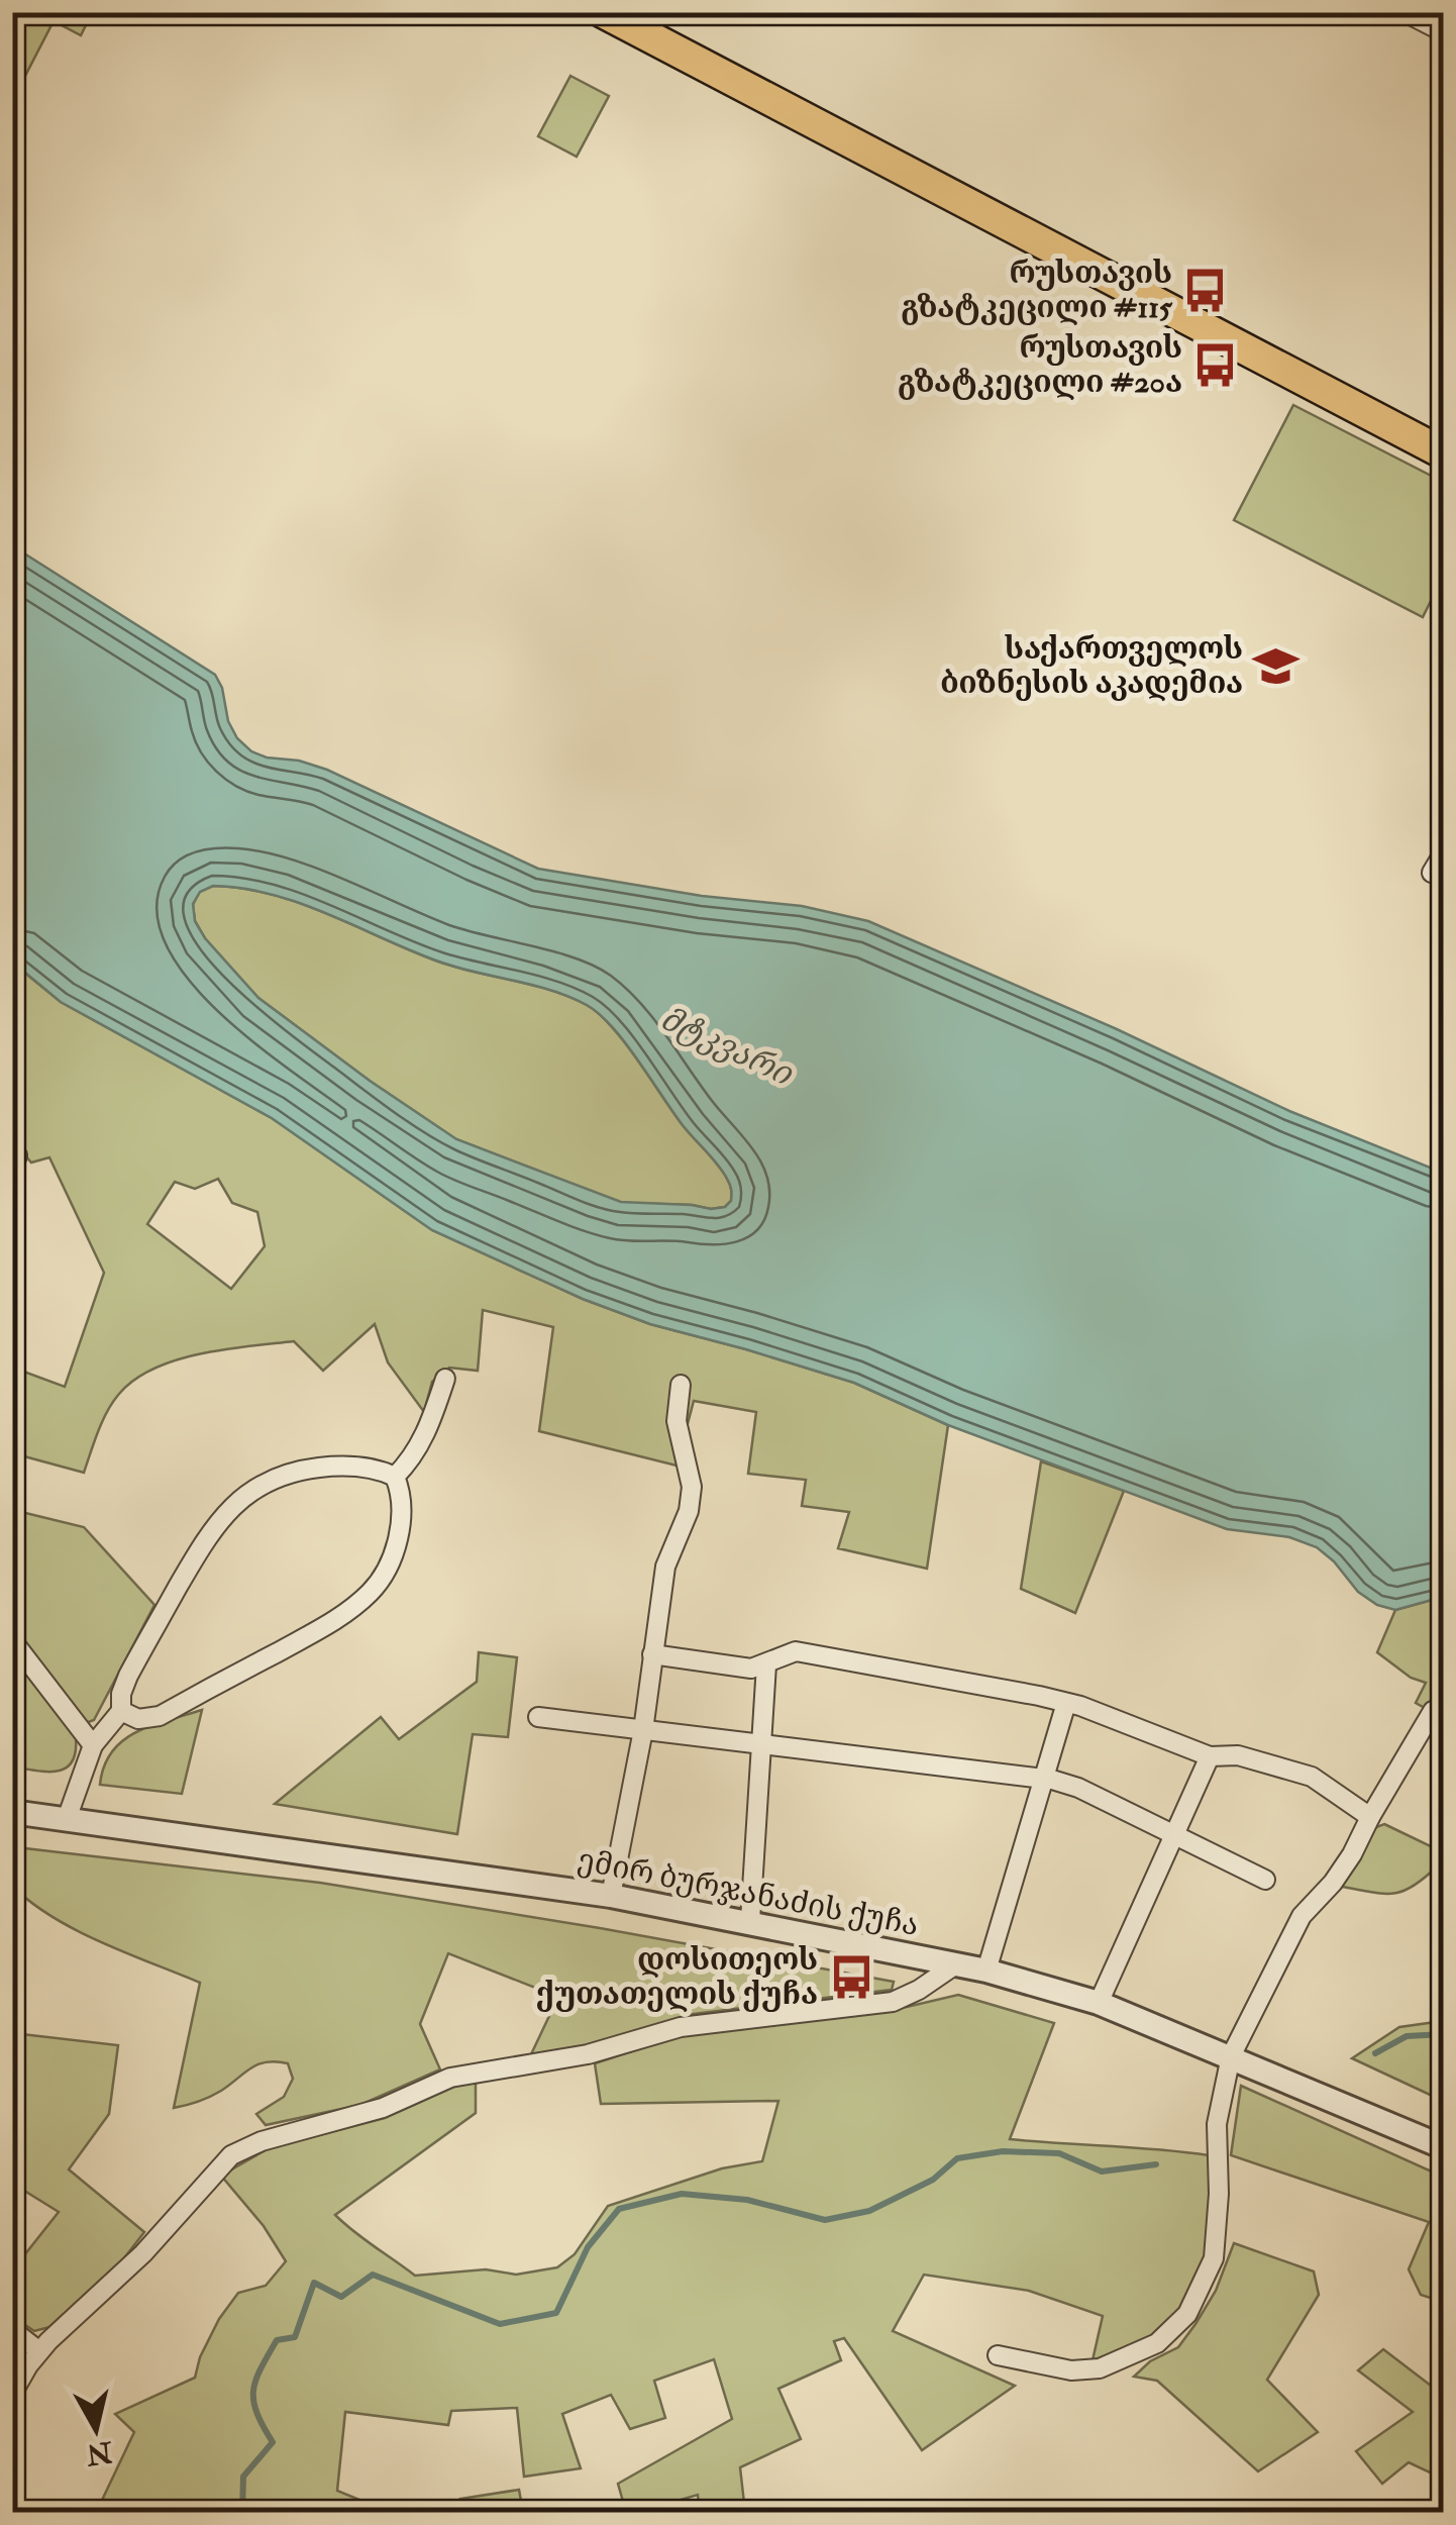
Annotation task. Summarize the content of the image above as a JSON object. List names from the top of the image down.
{
  "streets": {
    "street": ["ემირ ბურჯანაძის ქუჩა"]
  },
  "water": ["მტკვარი"],
  "places": {
    "bus stop": ["რუსთავის გზატკეცილი #115", "რუსთავის გზატკეცილი #20ა", "დოსითეოს ქუთათელის ქუჩა"],
    "school or university": ["საქართველოს ბიზნესის აკადემია"]
  },
  "north": "bottom"
}
